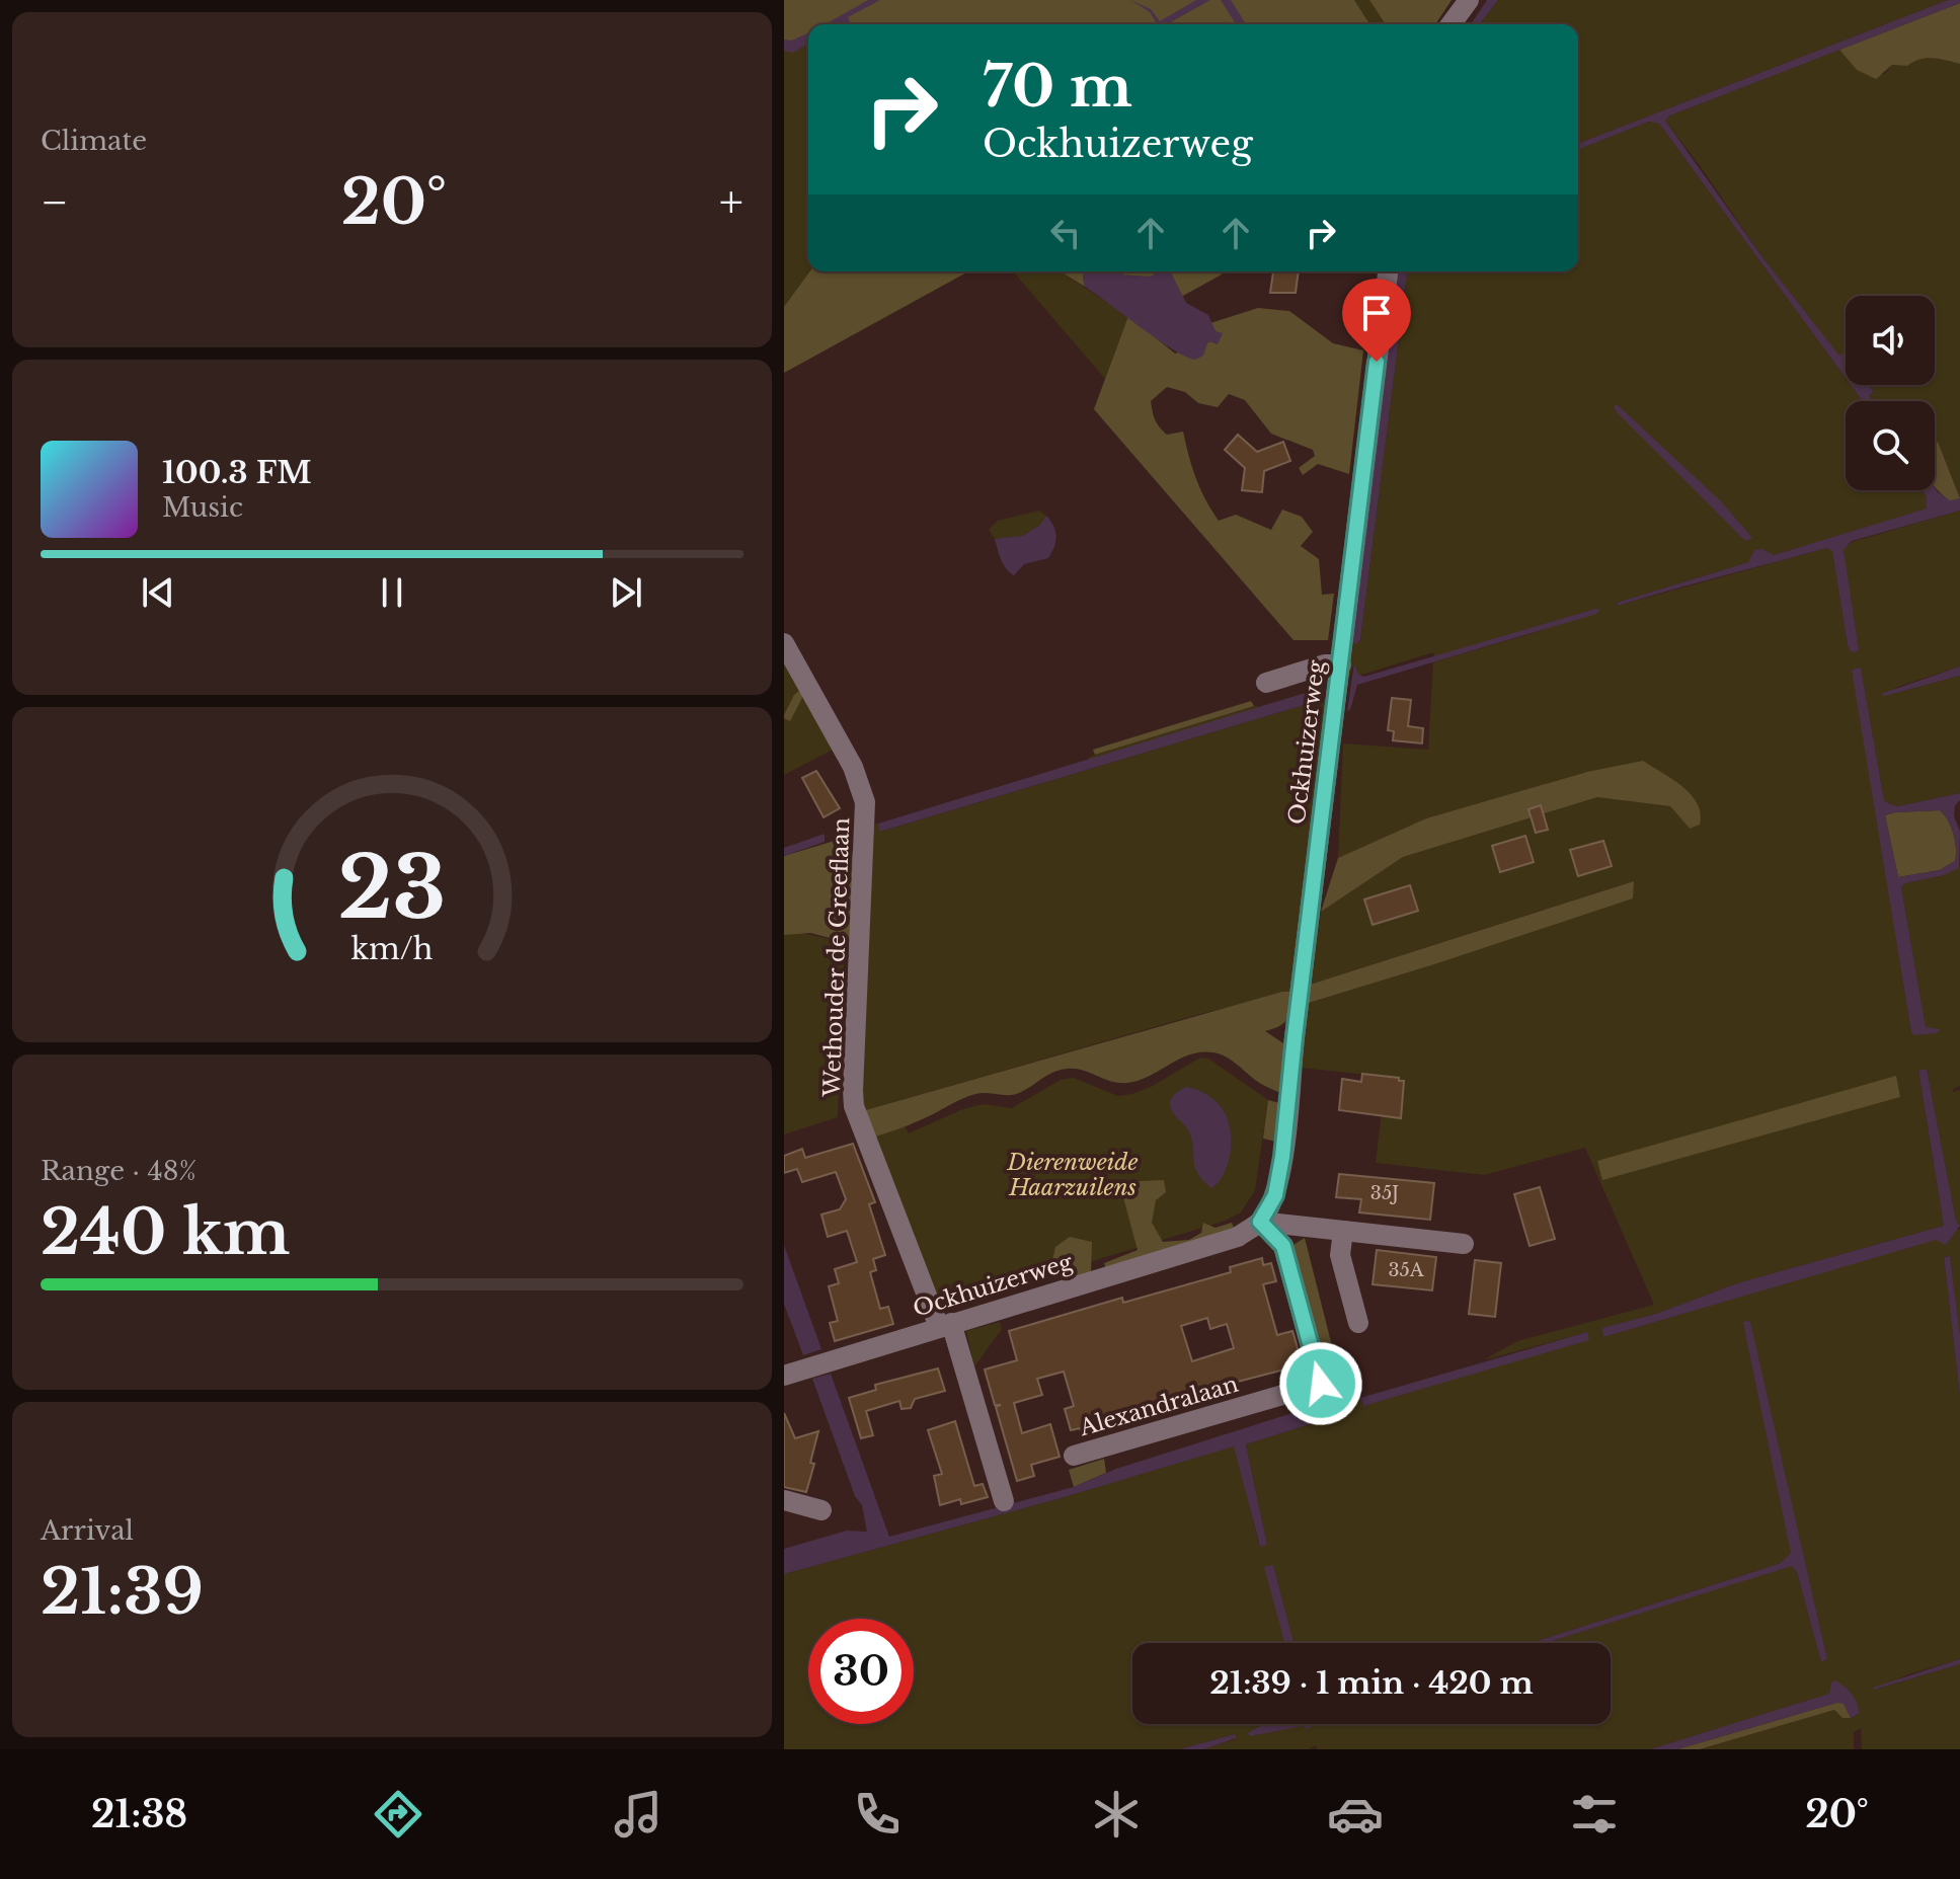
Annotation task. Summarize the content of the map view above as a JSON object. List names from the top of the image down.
{
  "streets": {
    "street": ["Ockhuizerweg", "Wethouder de Greeflaan", "Alexandralaan"]
  },
  "crossings": [
    ["Ockhuizerweg", "Wethouder de Greeflaan"],
    ["Ockhuizerweg", "Alexandralaan"]
  ],
  "parks": ["Dierenweide Haarzuilens"],
  "house_numbers": ["35J", "35A"],
  "page": {
    "tile": [
      "Climate",
      ["Range · 48%", "240 km"],
      ["Arrival", "21:39"]
    ],
    "turn": ["70 m", "Ockhuizerweg"],
    "heat": ["−", "20°", "+"],
    "song": ["100.3 FM", "Music"],
    "limit": "30",
    "trip": "21:39 · 1 min · 420 m",
    "tabs": ["21:38", "20°"],
    "gauge": ["23", "km/h"]
  }
}
